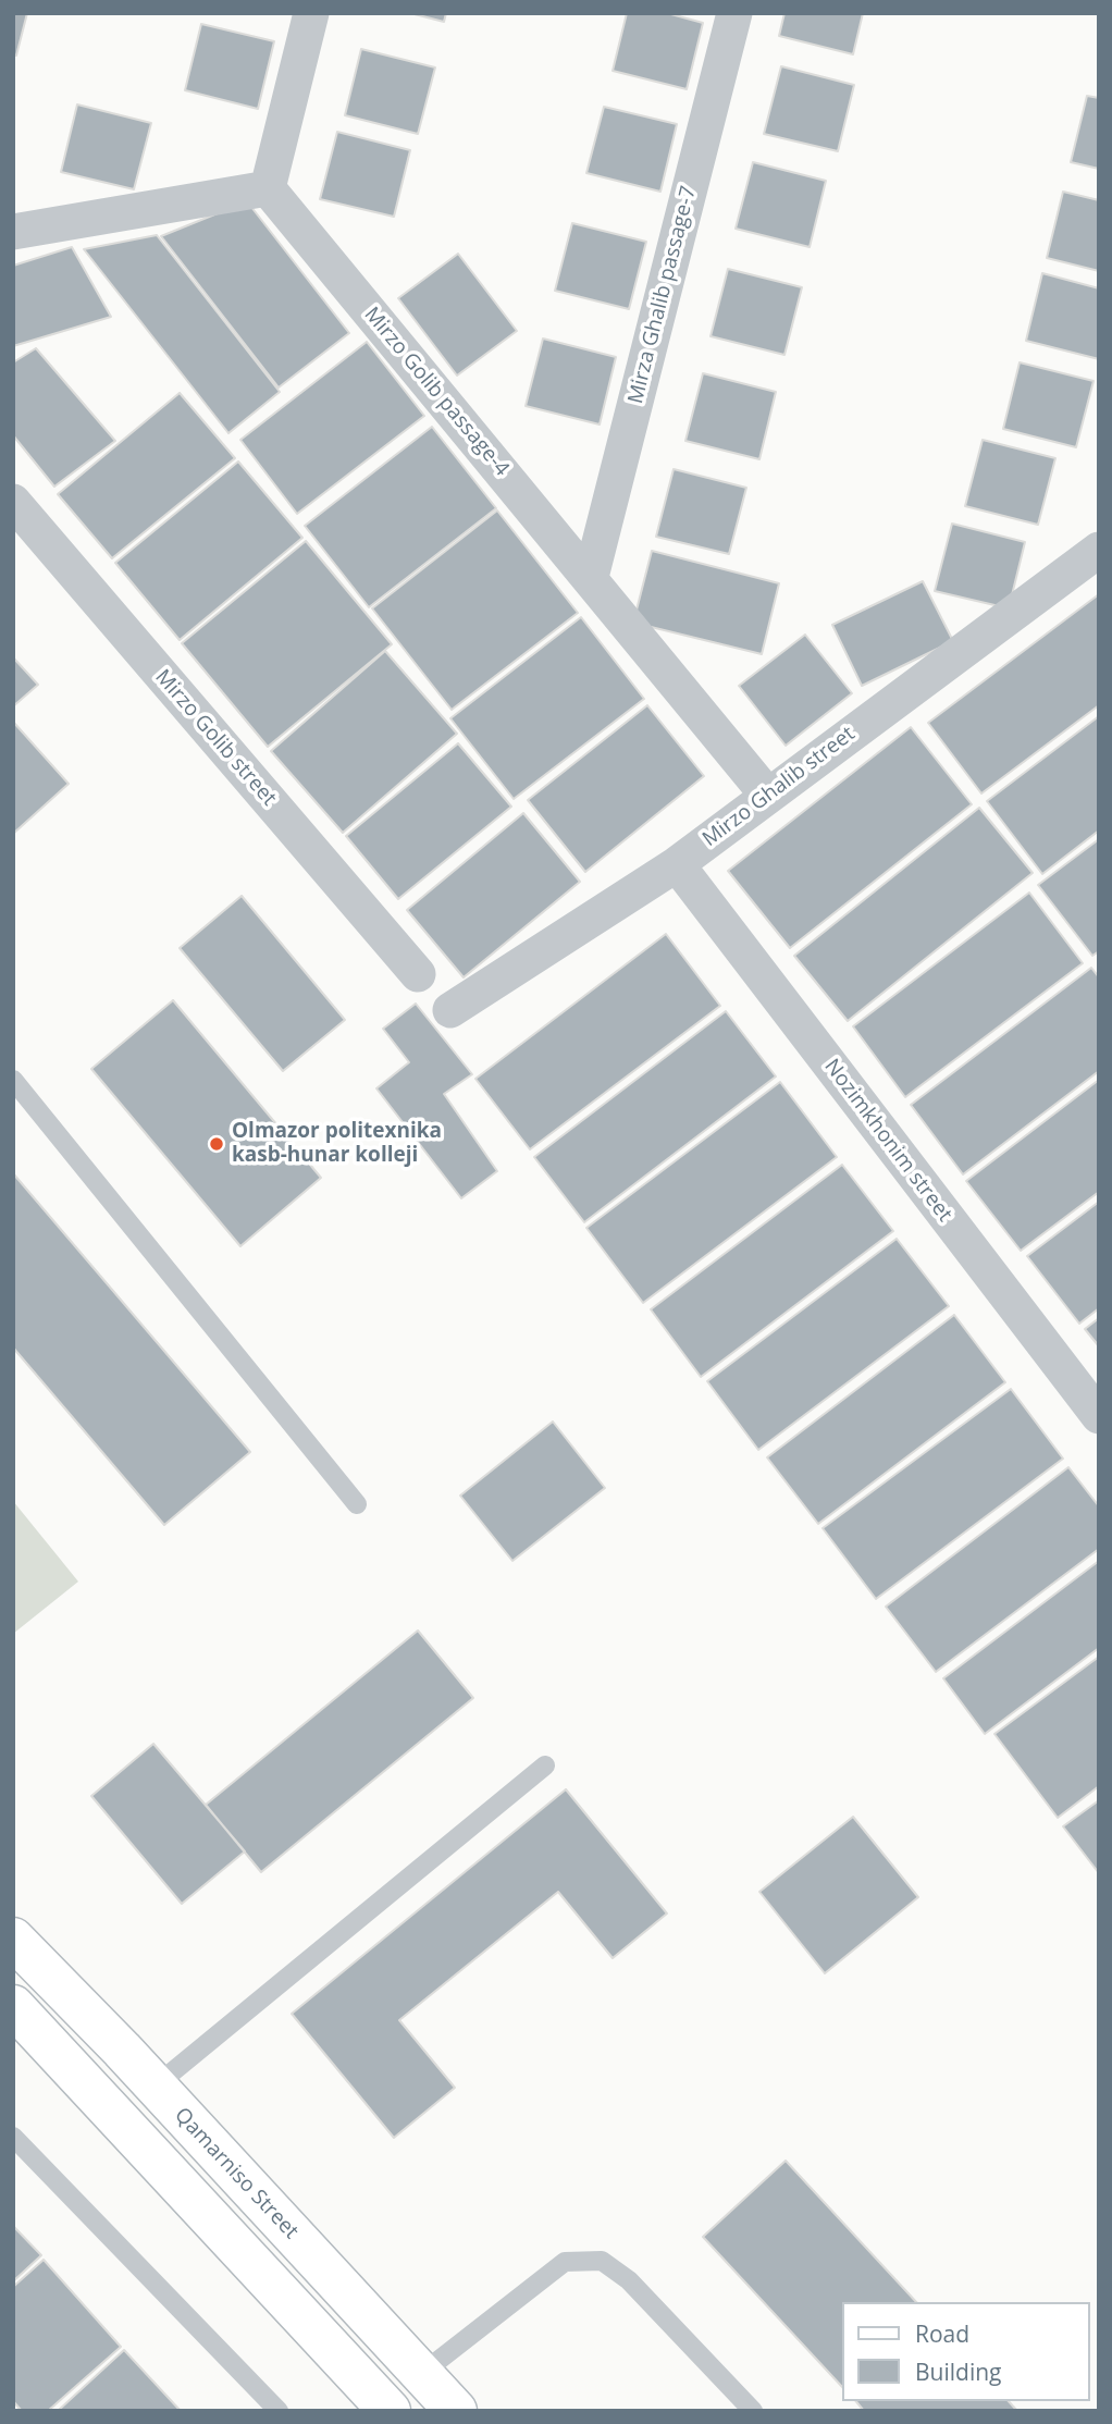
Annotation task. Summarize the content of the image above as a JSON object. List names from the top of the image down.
{
  "streets": {
    "main road": ["Qamarniso Street"],
    "street": [
      "Mirza Ghalib passage-7",
      "Mirzo Golib passage-4",
      "Mirzo Golib street",
      "Mirzo Ghalib street",
      "Nozimkhonim street"
    ]
  },
  "crossings": [
    ["Mirza Ghalib passage-7", "Mirzo Golib passage-4"],
    ["Mirzo Golib passage-4", "Mirzo Ghalib street"],
    ["Mirzo Ghalib street", "Nozimkhonim street"]
  ],
  "places": ["Оlmazor politexnika kasb-hunar kolleji"],
  "legend": ["Road", "Building"]
}
